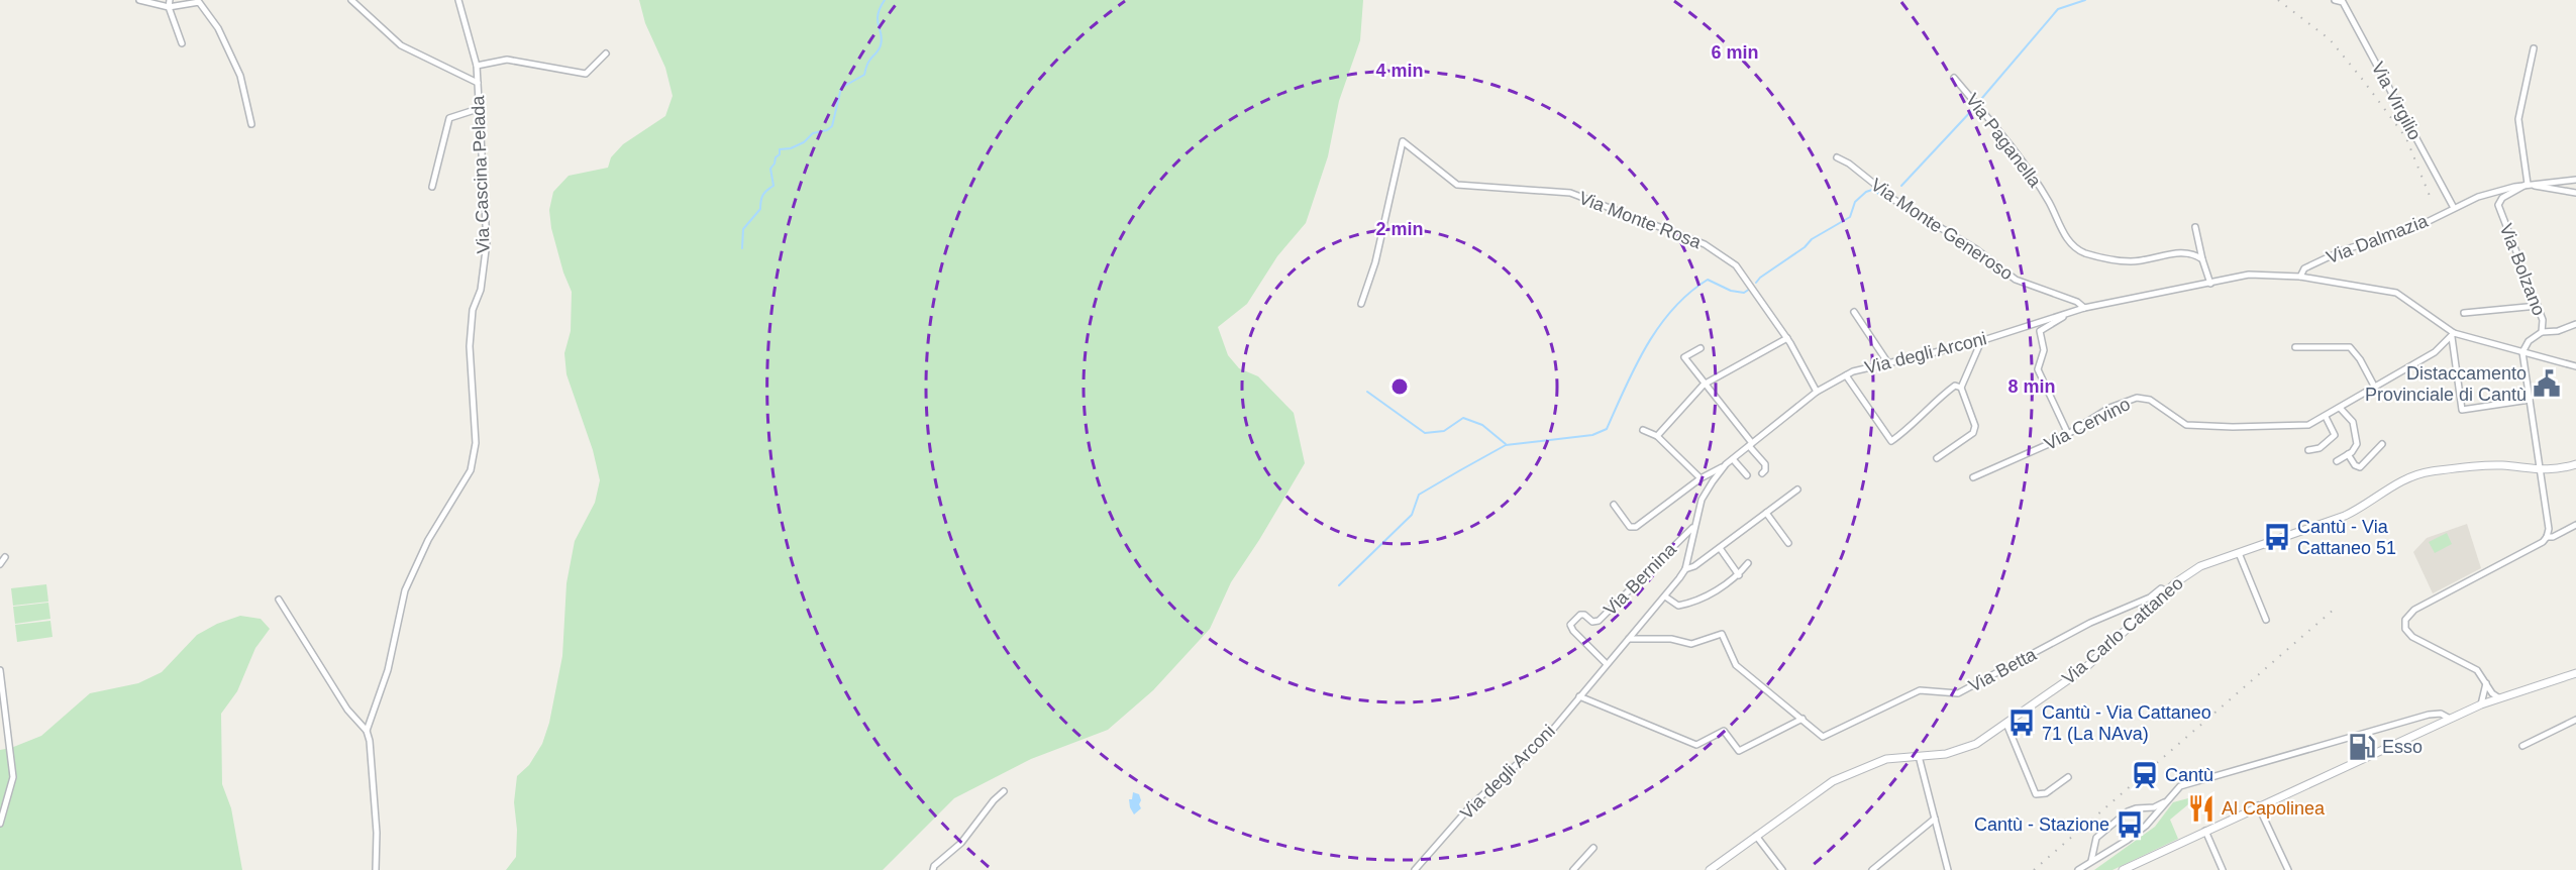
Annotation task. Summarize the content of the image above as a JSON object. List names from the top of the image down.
{
  "streets": {
    "street": [
      "Via Virgilio",
      "Via Paganella",
      "Via Cascina Pelada",
      "Via Monte Rosa",
      "Via Monte Generoso",
      "Via Dalmazia",
      "Via Bolzano",
      "Via degli Arconi",
      "Via Cervino",
      "Via Bernina",
      "Via Carlo Cattaneo",
      "Via Betta"
    ]
  },
  "crossings": [
    ["Via Virgilio", "Via Dalmazia"],
    ["Via Monte Rosa", "Via degli Arconi"],
    ["Via Monte Generoso", "Via degli Arconi"],
    ["Via Dalmazia", "Via Bolzano"],
    ["Via Dalmazia", "Via degli Arconi"],
    ["Via Bolzano", "Via degli Arconi"],
    ["Via degli Arconi", "Via Cervino"],
    ["Via degli Arconi", "Via Bernina"],
    ["Via degli Arconi", "Via Betta"],
    ["Via Carlo Cattaneo", "Via Betta"]
  ],
  "places": {
    "public building": ["Distaccamento Provinciale di Cantù"],
    "bus stop": ["Cantù - Via Cattaneo 51", "Cantù - Via Cattaneo 71 (La NAva)", "Cantù - Stazione"],
    "fuel station": ["Esso"],
    "station": ["Cantù"],
    "restaurant": ["Al Capolinea"]
  },
  "rings": [
    "6 min",
    "4 min",
    "2 min",
    "8 min"
  ]
}
